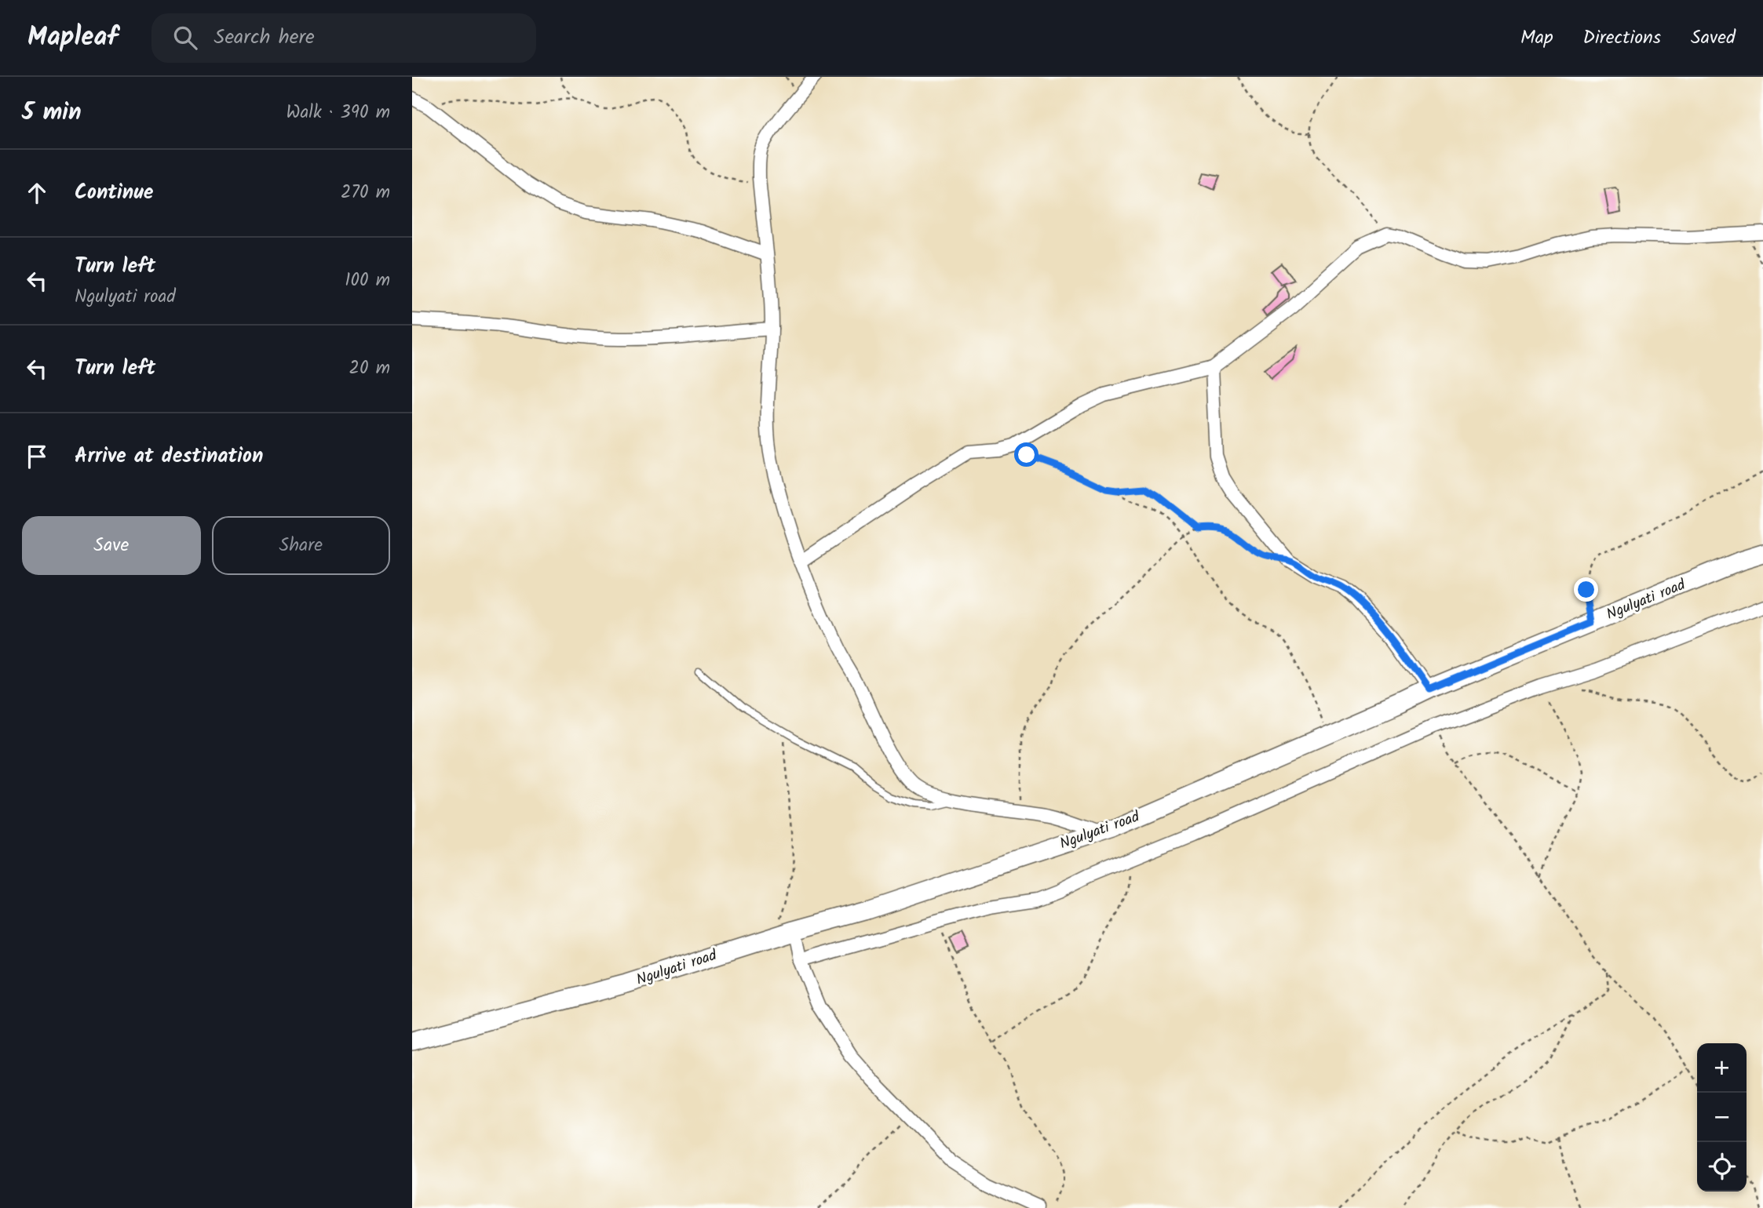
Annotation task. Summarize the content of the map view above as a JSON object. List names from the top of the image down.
{
  "streets": {
    "main road": ["Ngulyati road"]
  },
  "page": {
    "header": "Mapleaf",
    "search": "Search here",
    "nav": ["Map", "Directions", "Saved"],
    "heading": ["5 min", "Walk · 390 m"],
    "list": [
      ["Continue", "270 m"],
      ["Turn left", "Ngulyati road", "100 m"],
      ["Turn left", "20 m"],
      "Arrive at destination"
    ],
    "buttons": ["Save", "Share"],
    "map_buttons": ["+", "−"]
  }
}
